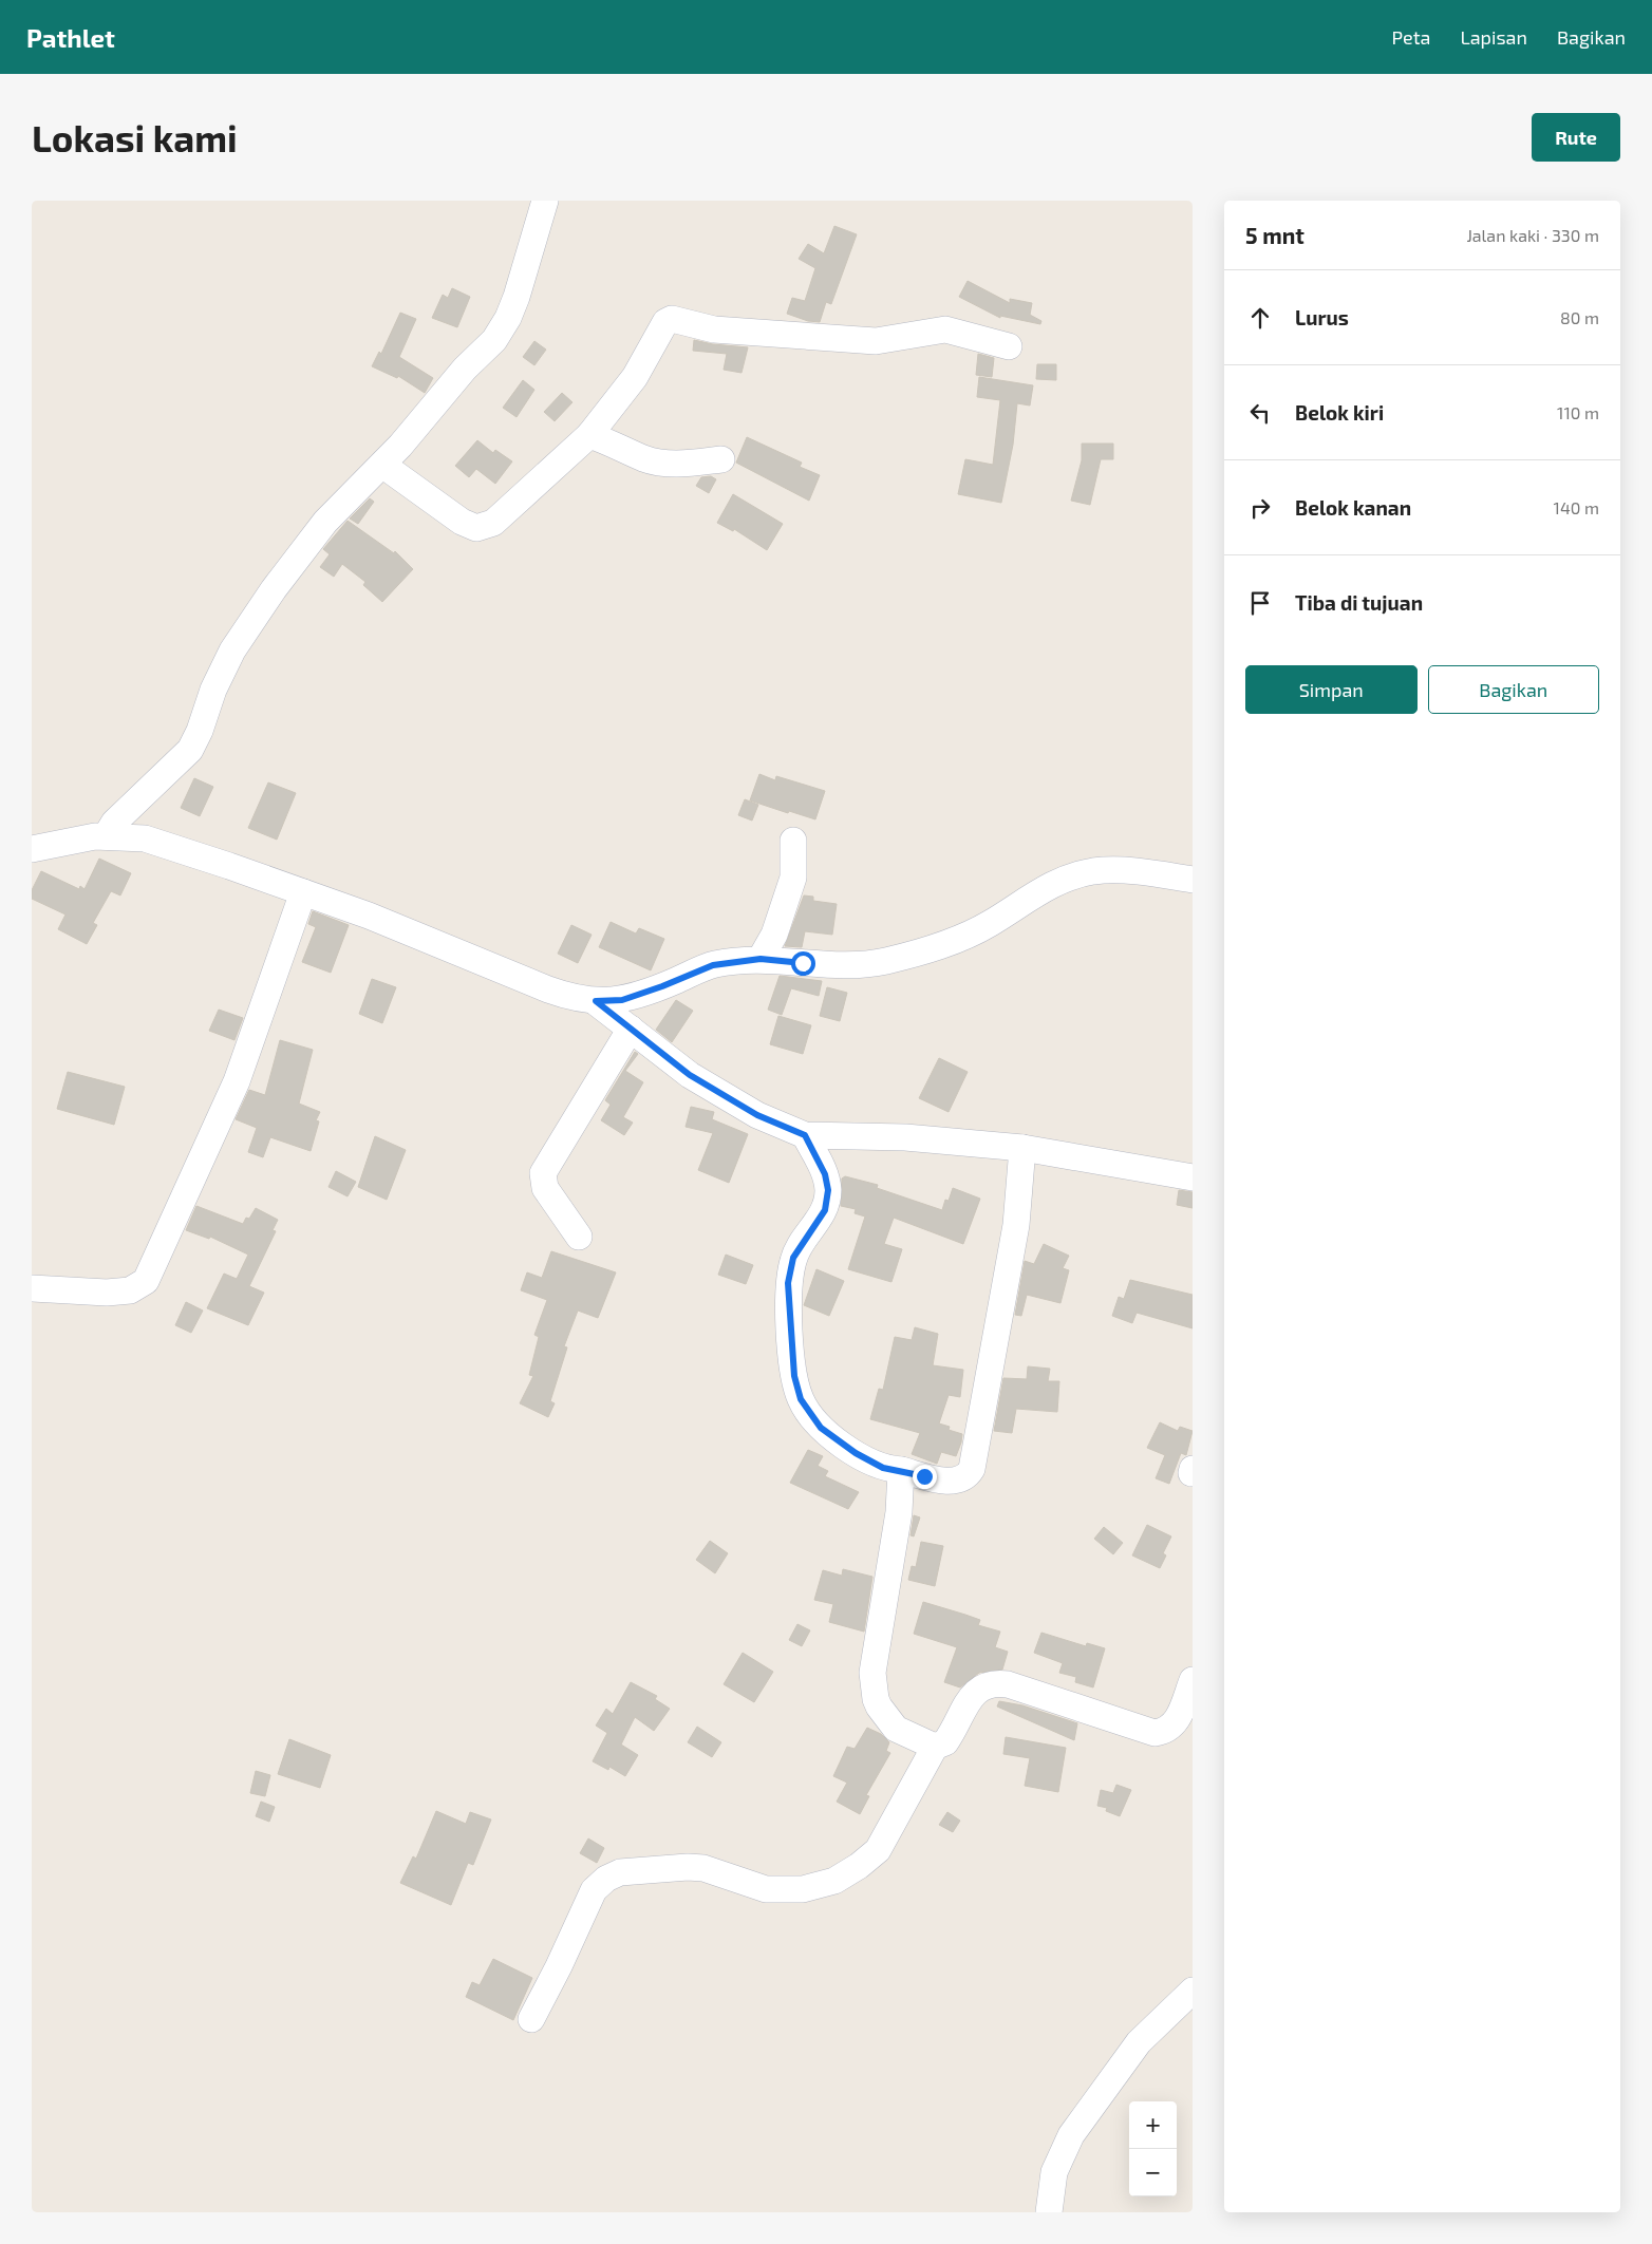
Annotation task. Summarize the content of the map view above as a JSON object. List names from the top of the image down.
{
  "page": {
    "header": "Pathlet",
    "nav": ["Peta", "Lapisan", "Bagikan"],
    "buttons": [
      "Rute",
      ["Simpan", "Bagikan"]
    ],
    "title": "Lokasi kami",
    "heading": ["5 mnt", "Jalan kaki · 330 m"],
    "list": [
      ["Lurus", "80 m"],
      ["Belok kiri", "110 m"],
      ["Belok kanan", "140 m"],
      "Tiba di tujuan"
    ],
    "map_buttons": ["+", "−"]
  }
}
